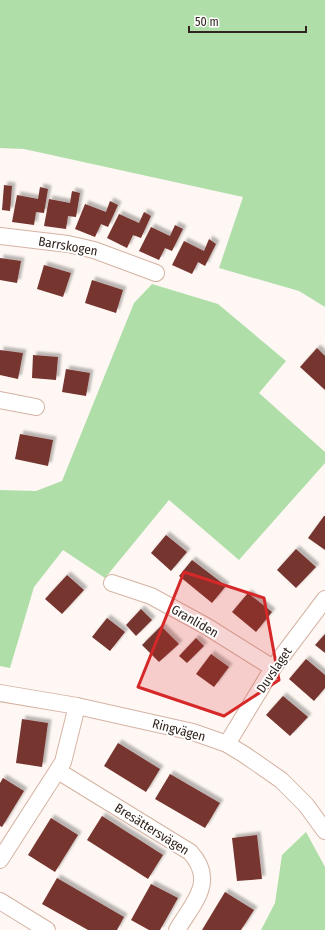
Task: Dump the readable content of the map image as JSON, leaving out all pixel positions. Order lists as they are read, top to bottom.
{
  "streets": {
    "street": [
      "Barrskogen",
      "Granliden",
      "Duvslaget",
      "Ringvägen",
      "Bresättersvägen"
    ]
  },
  "crossings": [
    ["Granliden", "Duvslaget"],
    ["Duvslaget", "Ringvägen"]
  ],
  "scale_bar": "50 m"
}
